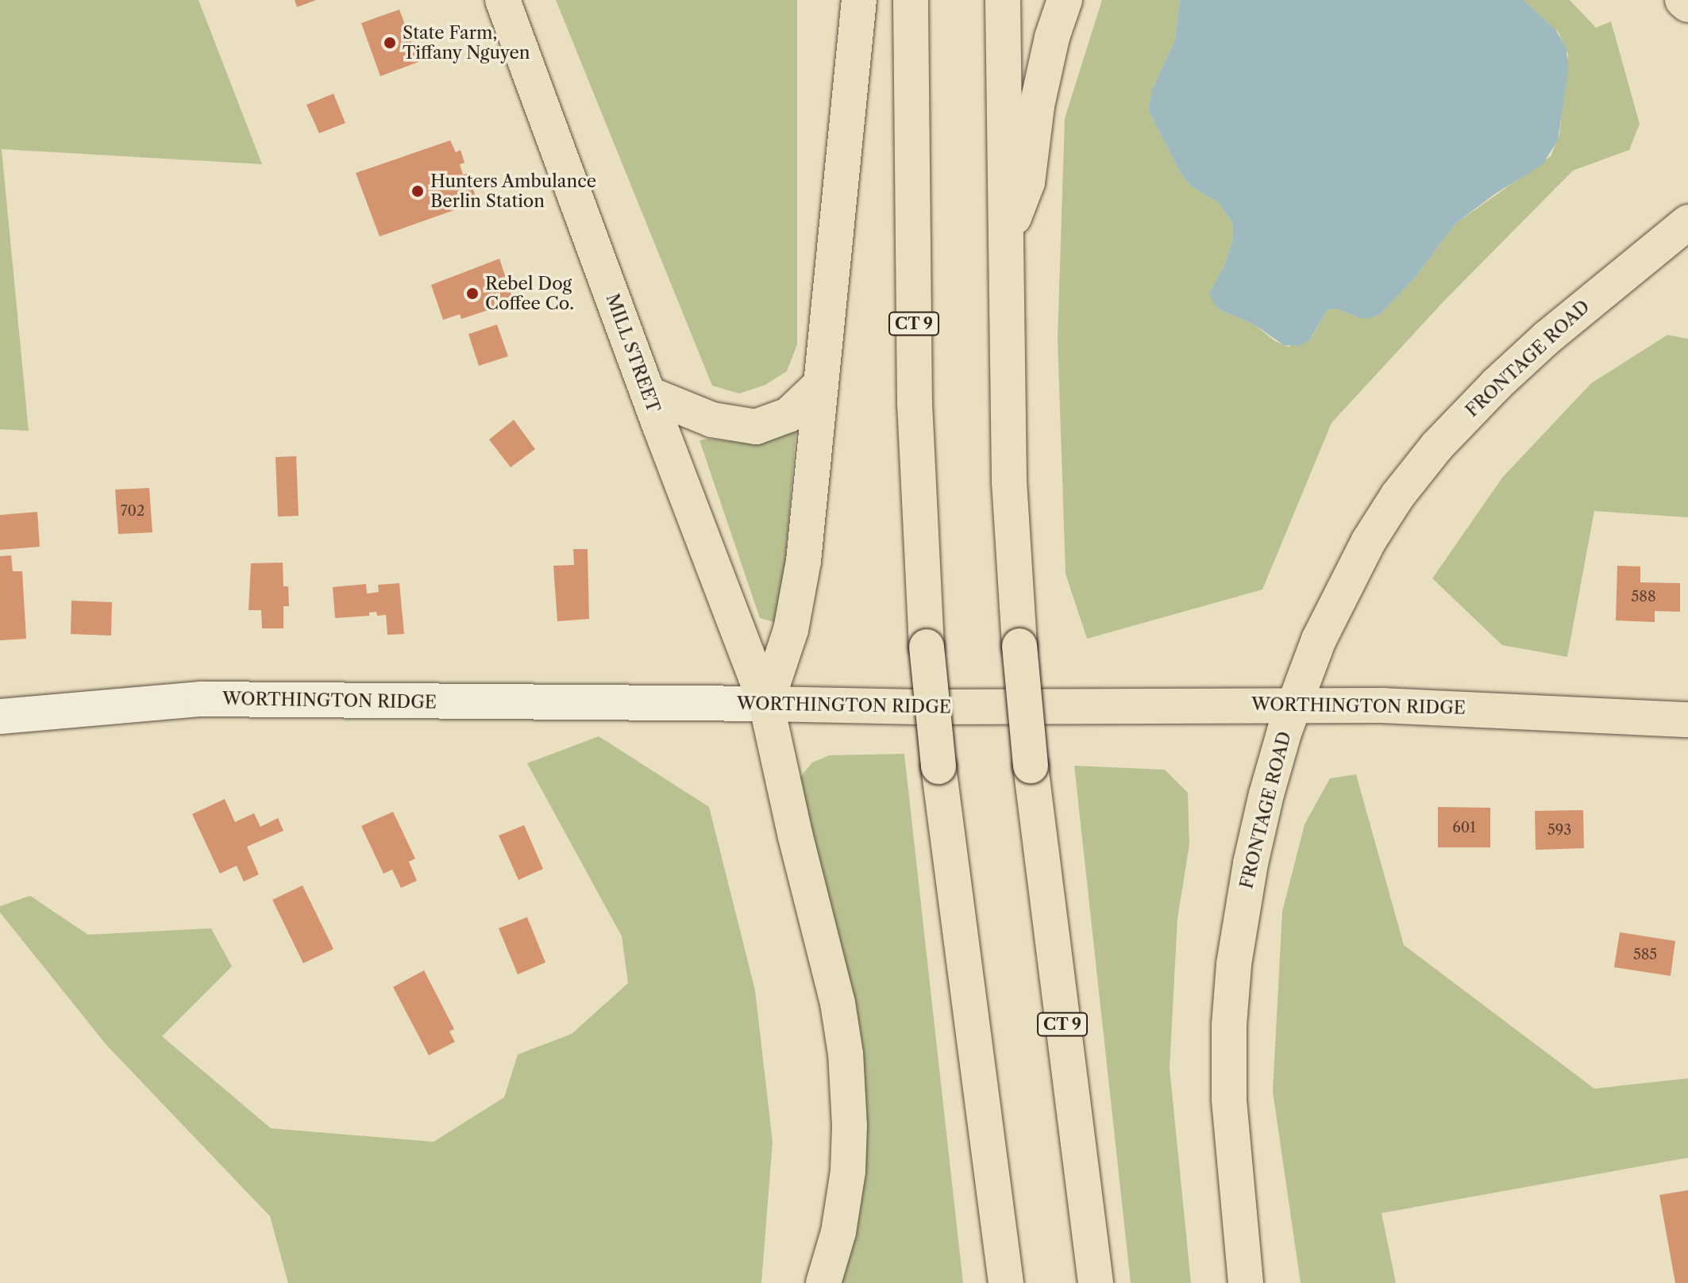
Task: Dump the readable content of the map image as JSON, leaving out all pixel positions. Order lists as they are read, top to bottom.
{
  "streets": {
    "main road": [
      "CT 9",
      "MILL STREET",
      "FRONTAGE ROAD",
      "WORTHINGTON RIDGE"
    ]
  },
  "crossings": [
    ["MILL STREET", "WORTHINGTON RIDGE"],
    ["FRONTAGE ROAD", "WORTHINGTON RIDGE"]
  ],
  "places": ["State Farm, Tiffany Nguyen", "Hunters Ambulance Berlin Station", "Rebel Dog Coffee Co."],
  "house_numbers": [
    "702",
    "588",
    "601",
    "593",
    "585"
  ]
}
